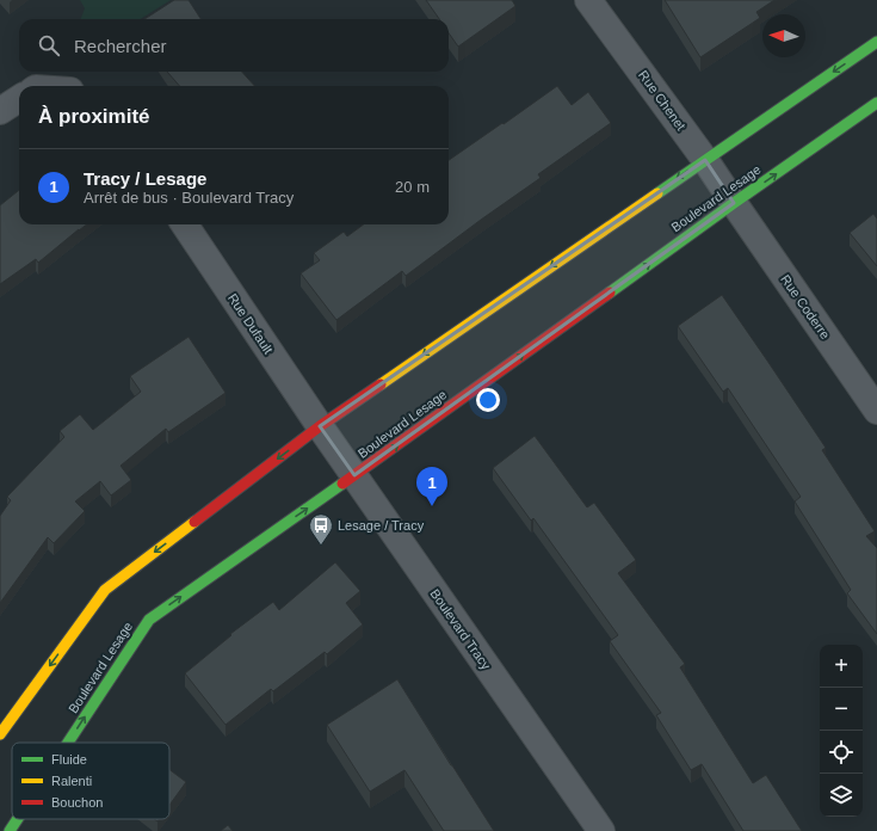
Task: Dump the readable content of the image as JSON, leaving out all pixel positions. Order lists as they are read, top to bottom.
{
  "streets": {
    "street": [
      "Rue Chenet",
      "Boulevard Lesage",
      "Rue Coderre",
      "Rue Dufault",
      "Boulevard Tracy"
    ]
  },
  "crossings": [
    ["Rue Chenet", "Boulevard Lesage"],
    ["Rue Chenet", "Rue Coderre"],
    ["Boulevard Lesage", "Rue Coderre"],
    ["Boulevard Lesage", "Boulevard Tracy"],
    ["Rue Dufault", "Boulevard Tracy"]
  ],
  "places": {
    "bus stop": ["Lesage / Tracy"]
  },
  "legend": ["Fluide", "Ralenti", "Bouchon"],
  "north": "left",
  "page": {
    "search": "Rechercher",
    "heading": "À proximité",
    "list": [
      {
        "mark": "1",
        "name": "Tracy / Lesage",
        "note": "Arrêt de bus · Boulevard Tracy",
        "value": "20 m"
      }
    ],
    "pins": "1",
    "map_buttons": ["+", "−"]
  }
}
